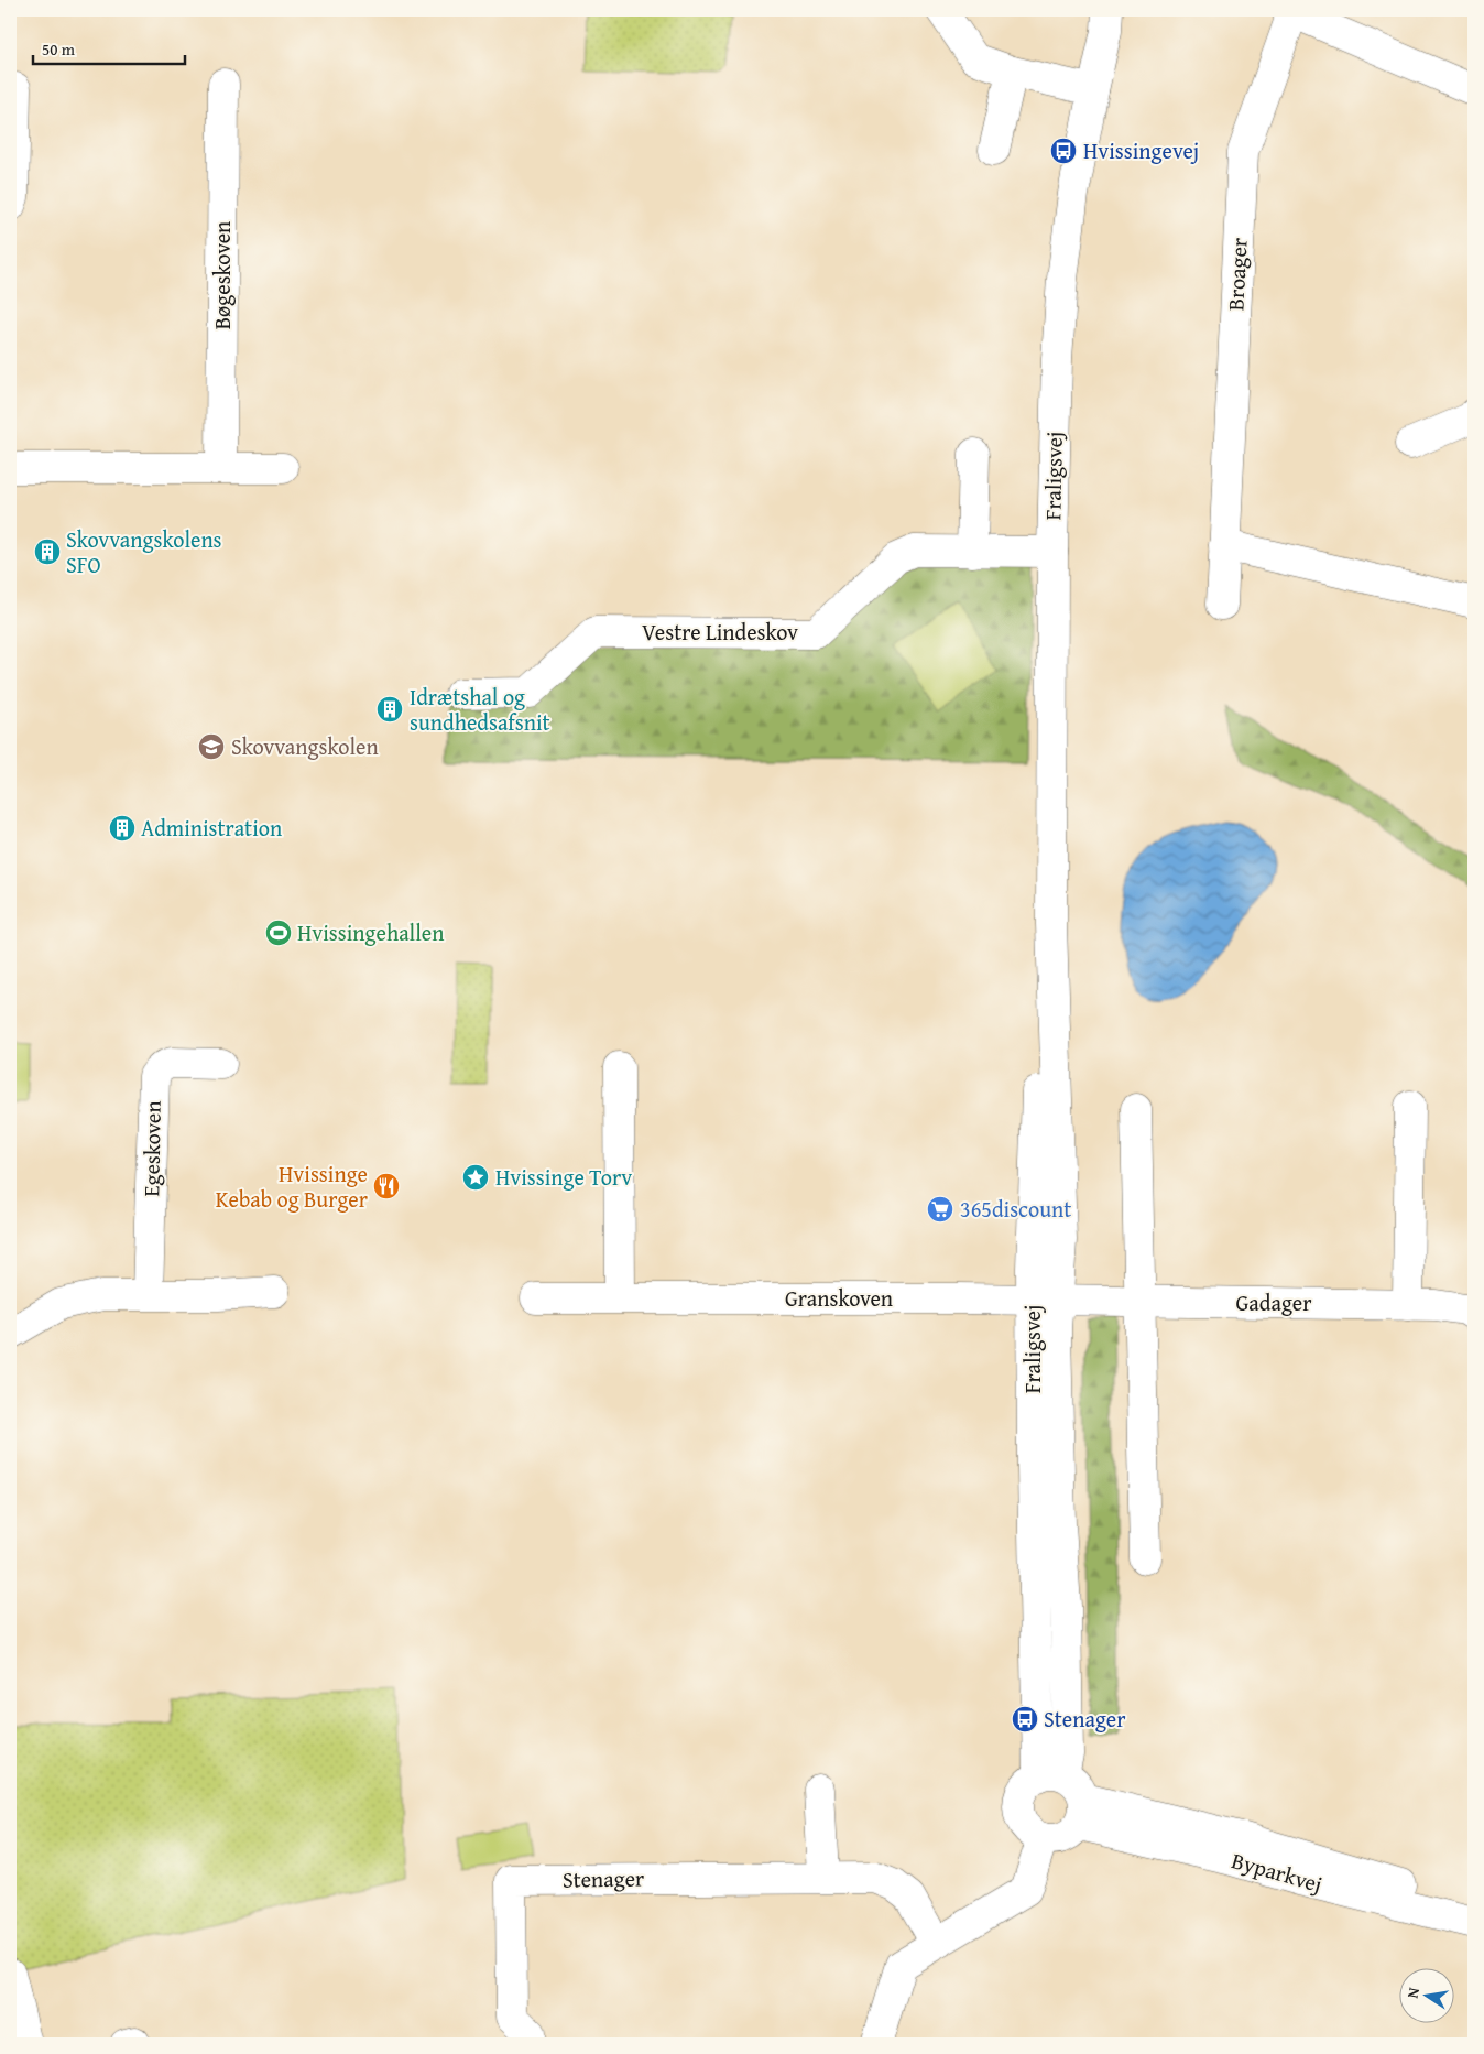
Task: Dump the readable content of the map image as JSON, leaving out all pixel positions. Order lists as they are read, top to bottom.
{
  "streets": {
    "street": [
      "Broager",
      "Bøgeskoven",
      "Fraligsvej",
      "Vestre Lindeskov",
      "Egeskoven",
      "Granskoven",
      "Gadager",
      "Byparkvej",
      "Stenager"
    ]
  },
  "crossings": [
    ["Fraligsvej", "Vestre Lindeskov"],
    ["Fraligsvej", "Granskoven"],
    ["Fraligsvej", "Gadager"],
    ["Fraligsvej", "Byparkvej"],
    ["Granskoven", "Gadager"]
  ],
  "places": {
    "bus stop": ["Hvissingevej", "Stenager"],
    "building": ["Skovvangskolens SFO", "Idrætshal og sundhedsafsnit", "Administration"],
    "school or university": ["Skovvangskolen"],
    "sports": ["Hvissingehallen"],
    "place": ["Hvissinge Torv"],
    "restaurant": ["Hvissinge Kebab og Burger"],
    "supermarket": ["365discount"]
  },
  "scale_bar": "50 m",
  "north": "left"
}
